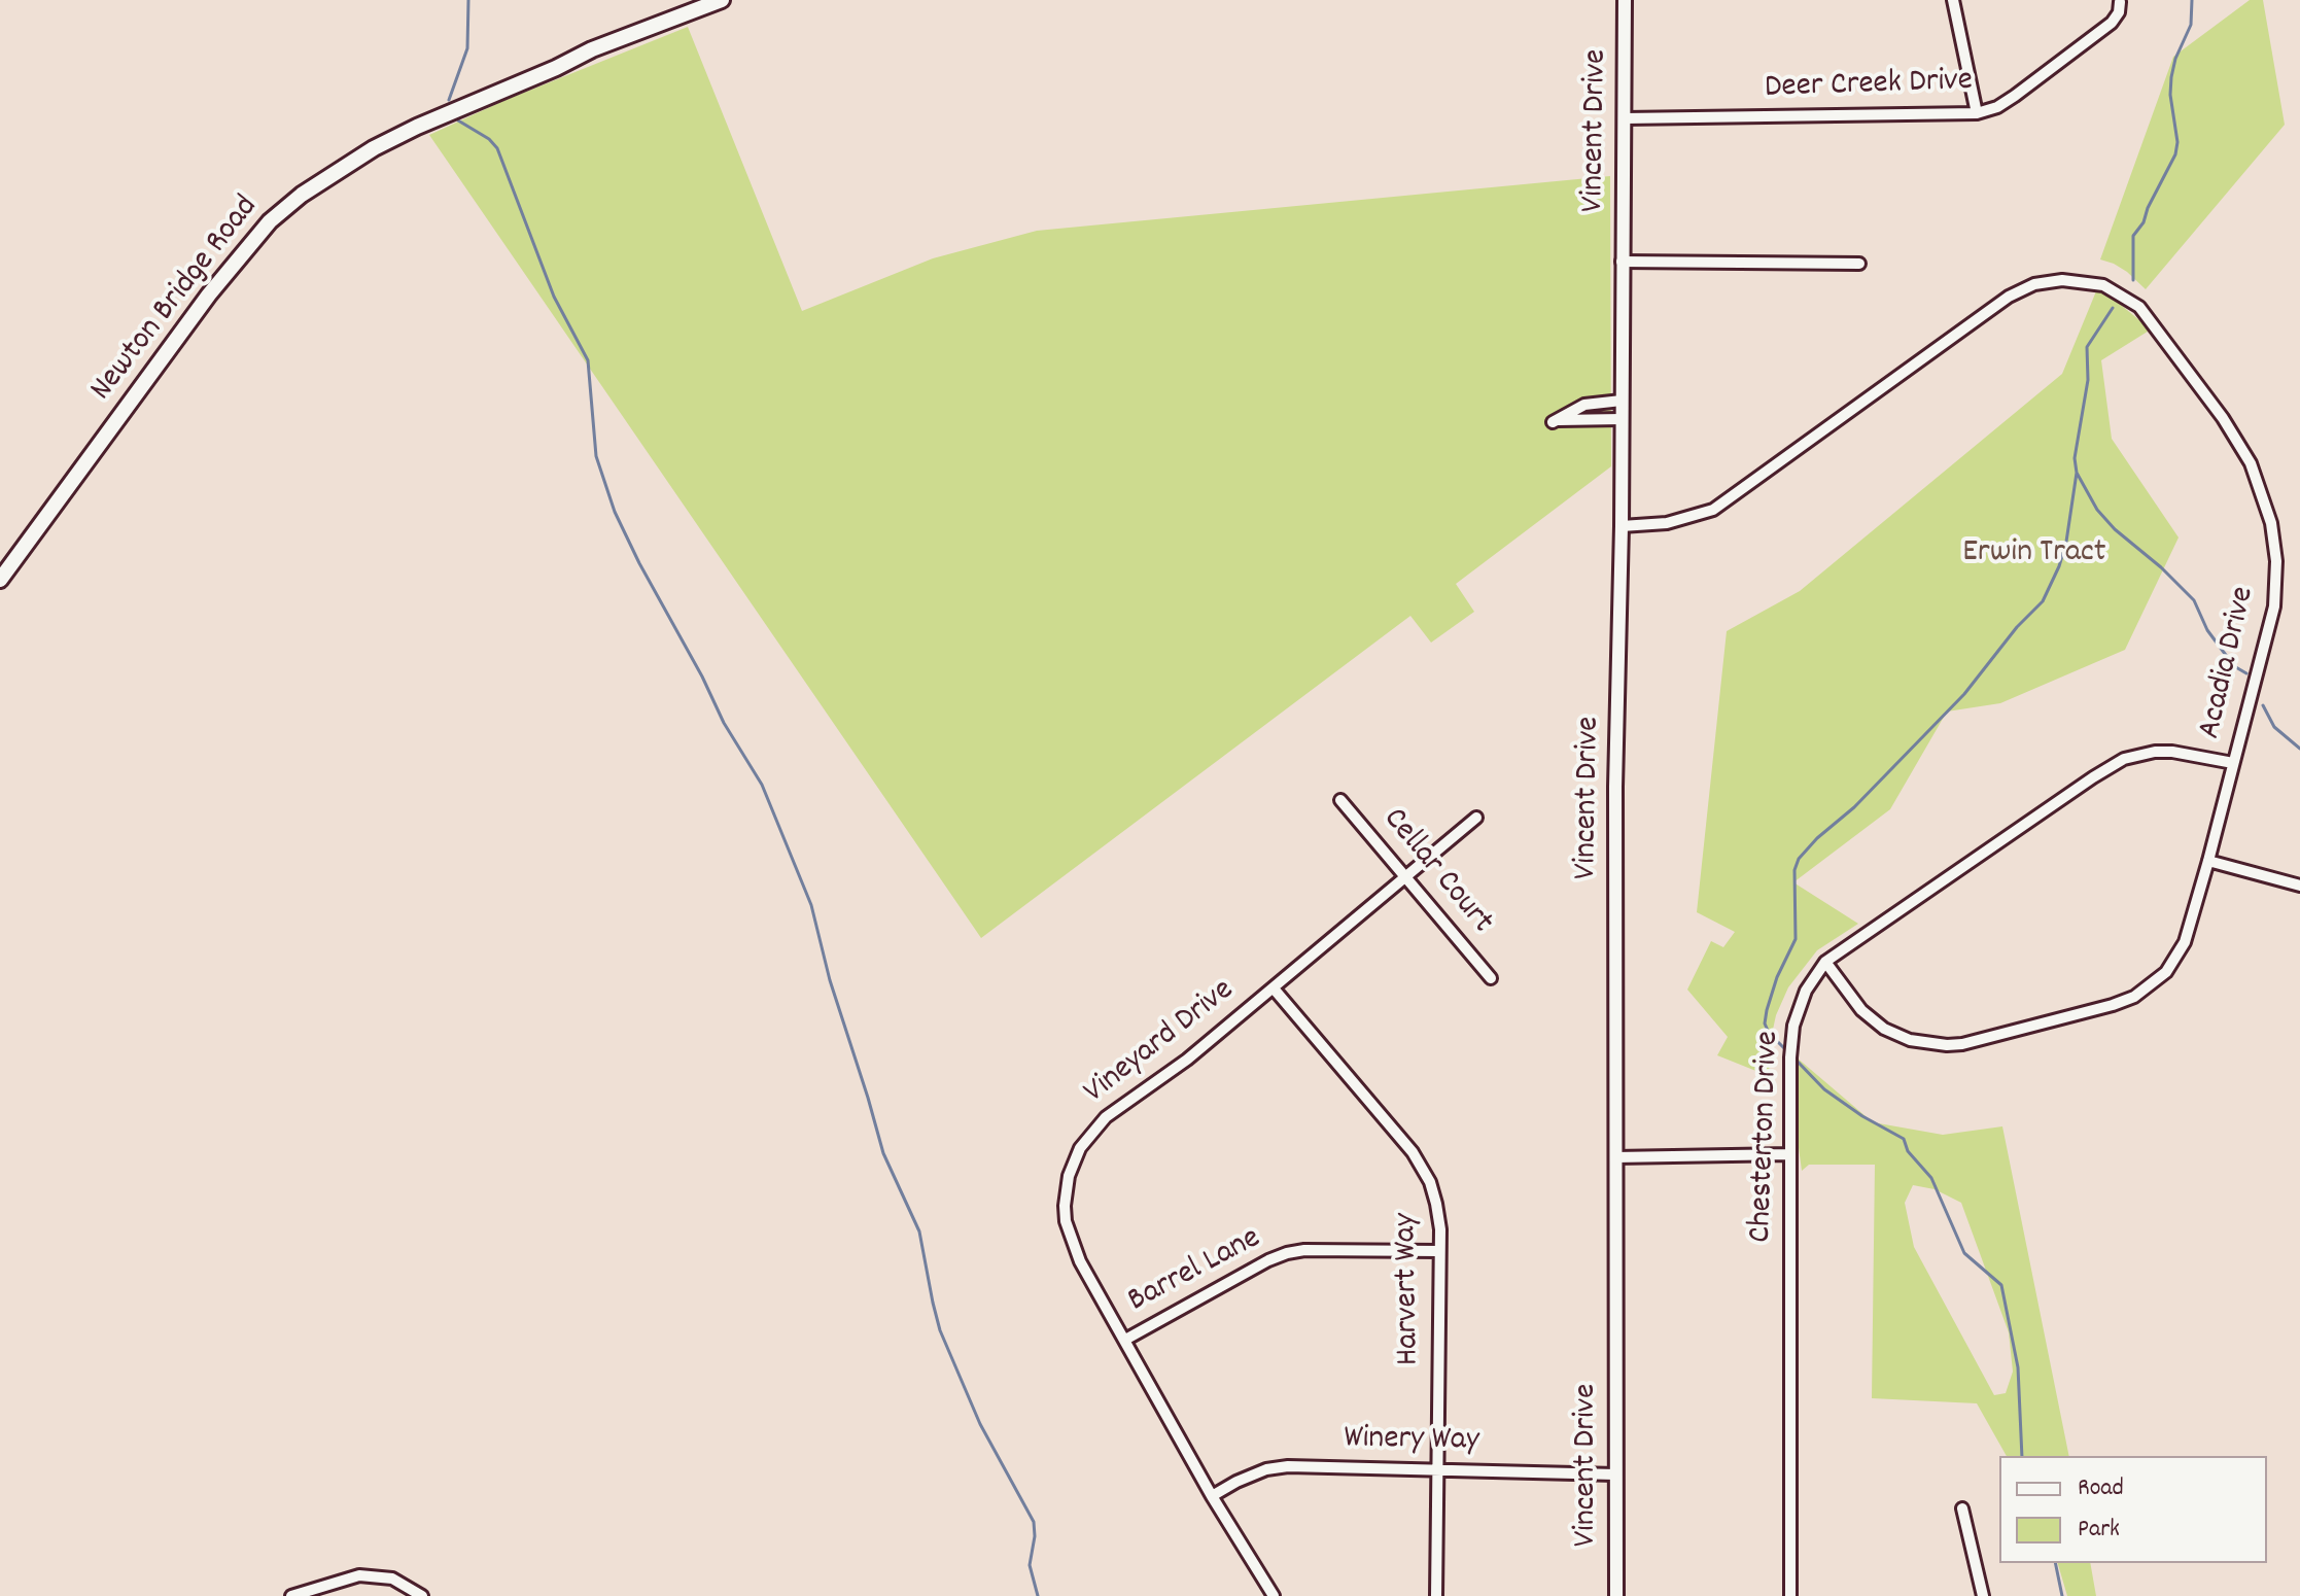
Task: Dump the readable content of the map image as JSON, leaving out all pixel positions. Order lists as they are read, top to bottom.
{
  "streets": {
    "main road": ["Newton Bridge Road"],
    "street": [
      "Deer Creek Drive",
      "Vincent Drive",
      "Acadia Drive",
      "Cellar Court",
      "Vineyard Drive",
      "Chesterton Drive",
      "Barrel Lane",
      "Harvert Way",
      "Winery Way"
    ]
  },
  "crossings": [
    ["Deer Creek Drive", "Vincent Drive"],
    ["Vincent Drive", "Acadia Drive"],
    ["Vincent Drive", "Winery Way"],
    ["Acadia Drive", "Chesterton Drive"],
    ["Cellar Court", "Vineyard Drive"],
    ["Vineyard Drive", "Barrel Lane"],
    ["Vineyard Drive", "Harvert Way"],
    ["Vineyard Drive", "Winery Way"],
    ["Barrel Lane", "Harvert Way"],
    ["Harvert Way", "Winery Way"]
  ],
  "parks": ["Erwin Tract"],
  "legend": ["Road", "Park"]
}
